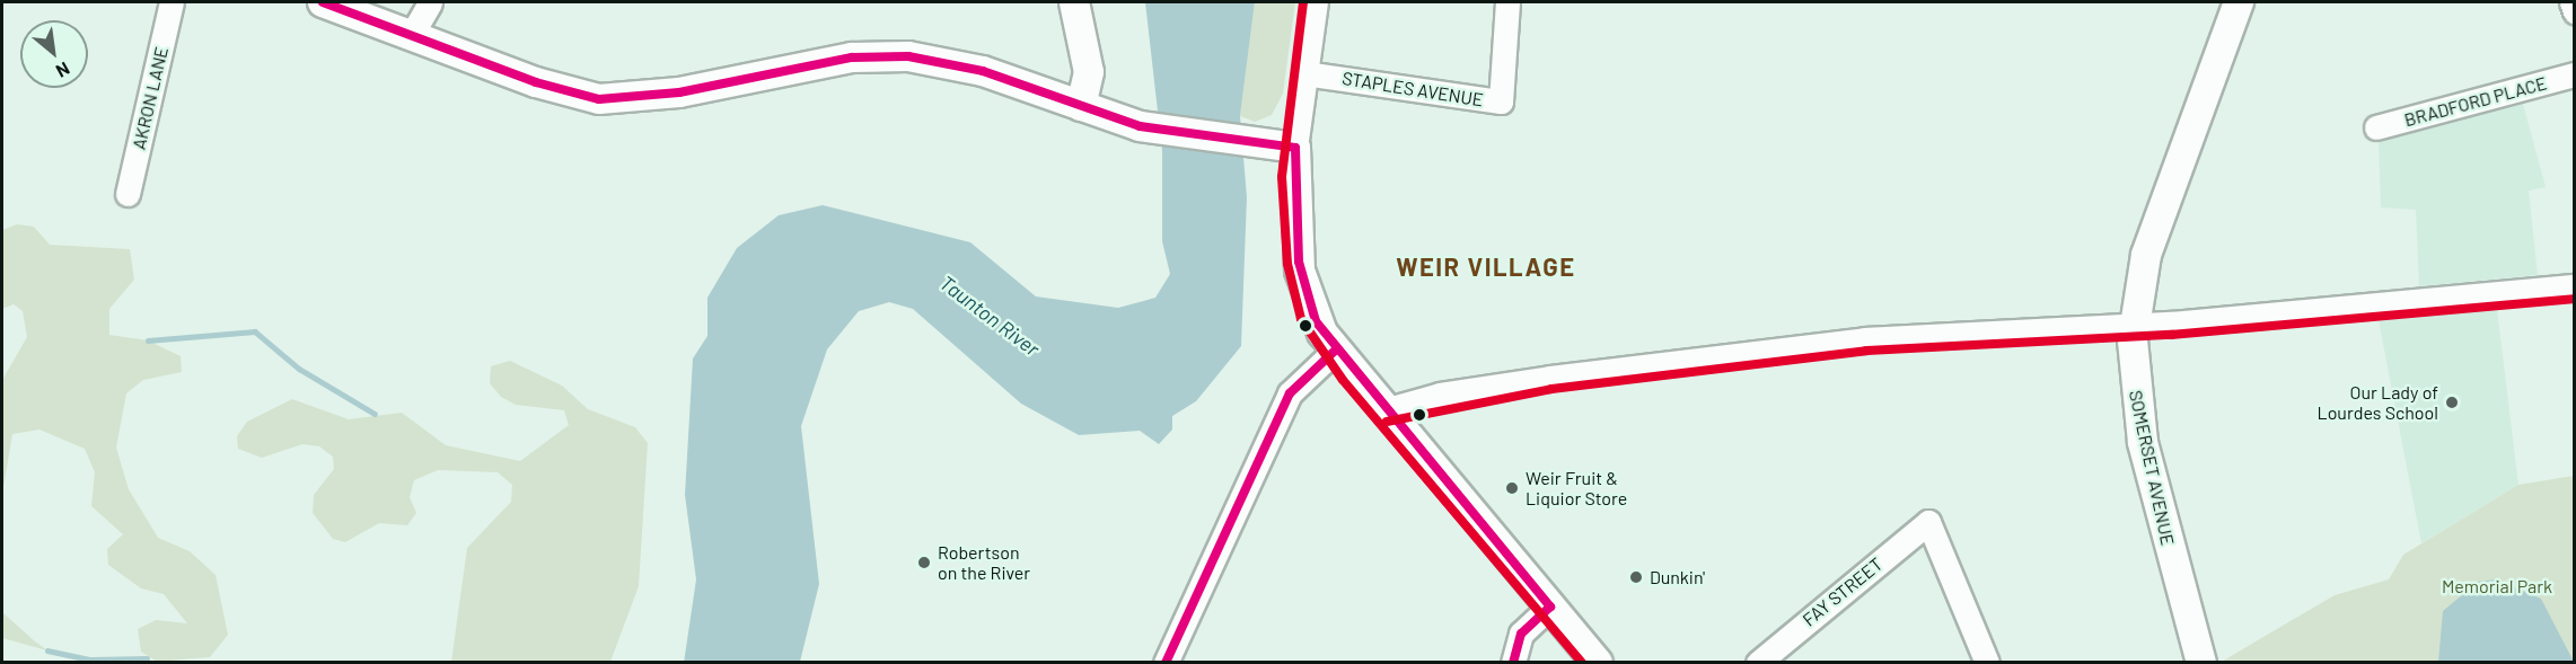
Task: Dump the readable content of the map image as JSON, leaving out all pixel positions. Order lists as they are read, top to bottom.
{
  "streets": {
    "main road": ["SOMERSET AVENUE"],
    "street": [
      "STAPLES AVENUE",
      "AKRON LANE",
      "BRADFORD PLACE",
      "FAY STREET"
    ]
  },
  "districts": ["WEIR VILLAGE"],
  "water": ["Taunton River"],
  "parks": ["Memorial Park"],
  "places": [
    "Our Lady of Lourdes School",
    "Weir Fruit & Liquior Store",
    "Robertson on the River",
    "Dunkin'"
  ],
  "north": "bottom right"
}
